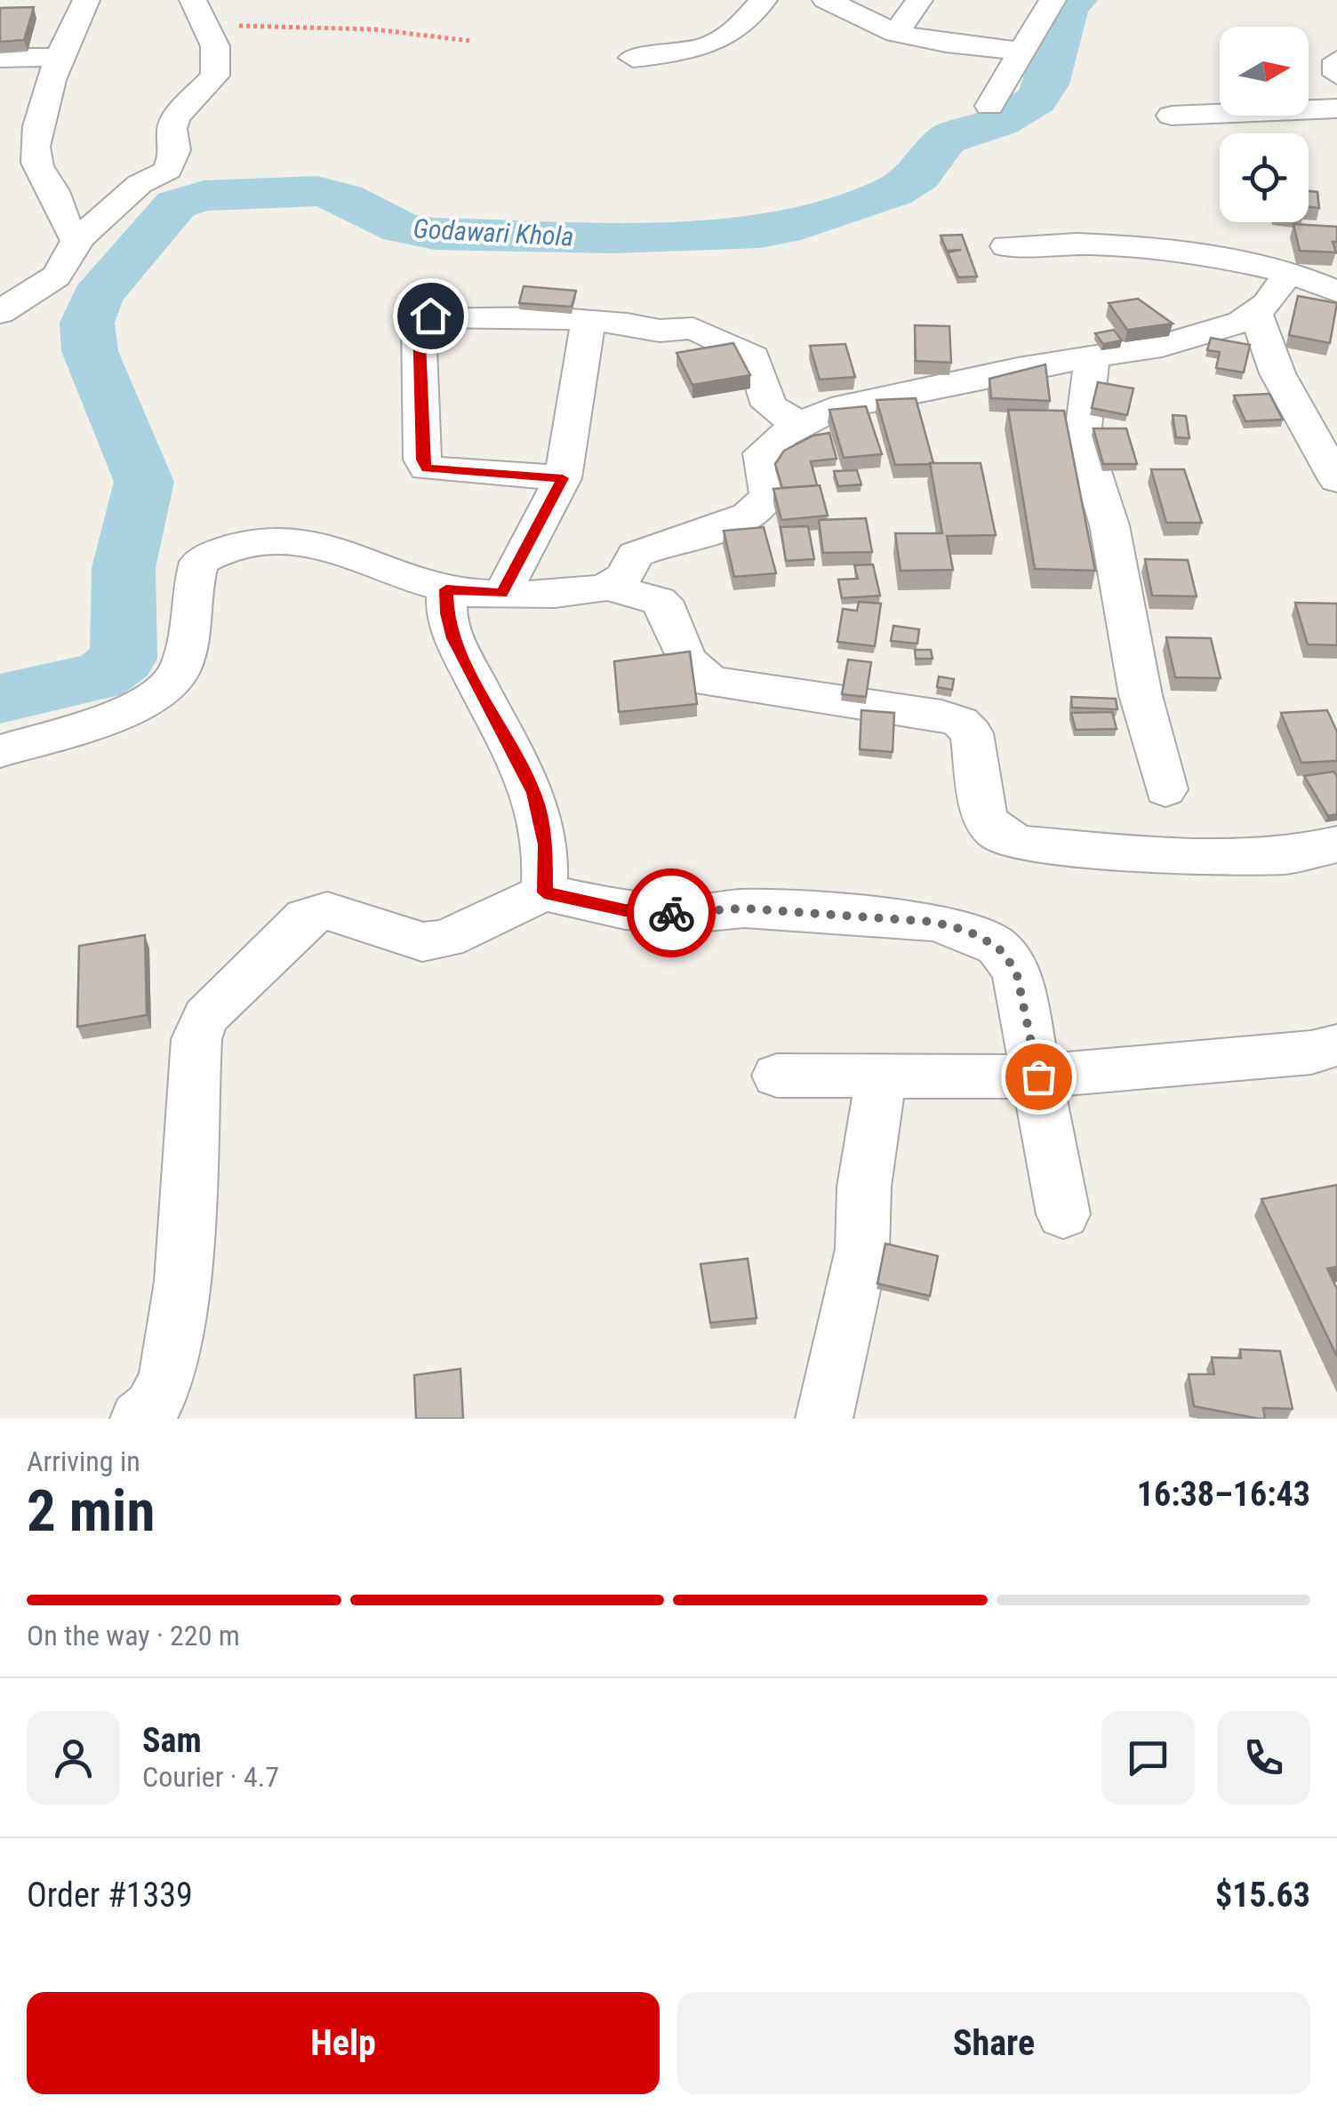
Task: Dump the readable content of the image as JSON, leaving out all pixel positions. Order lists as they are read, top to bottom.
{
  "water": ["Godawari Khola"],
  "north": "right",
  "page": {
    "heading": ["2 min", "Arriving in", "16:38–16:43"],
    "panel": [
      "Sam",
      "Courier · 4.7",
      "Order #1339",
      "$15.63"
    ],
    "bar": "On the way · 220 m",
    "buttons": ["Help", "Share"]
  }
}
